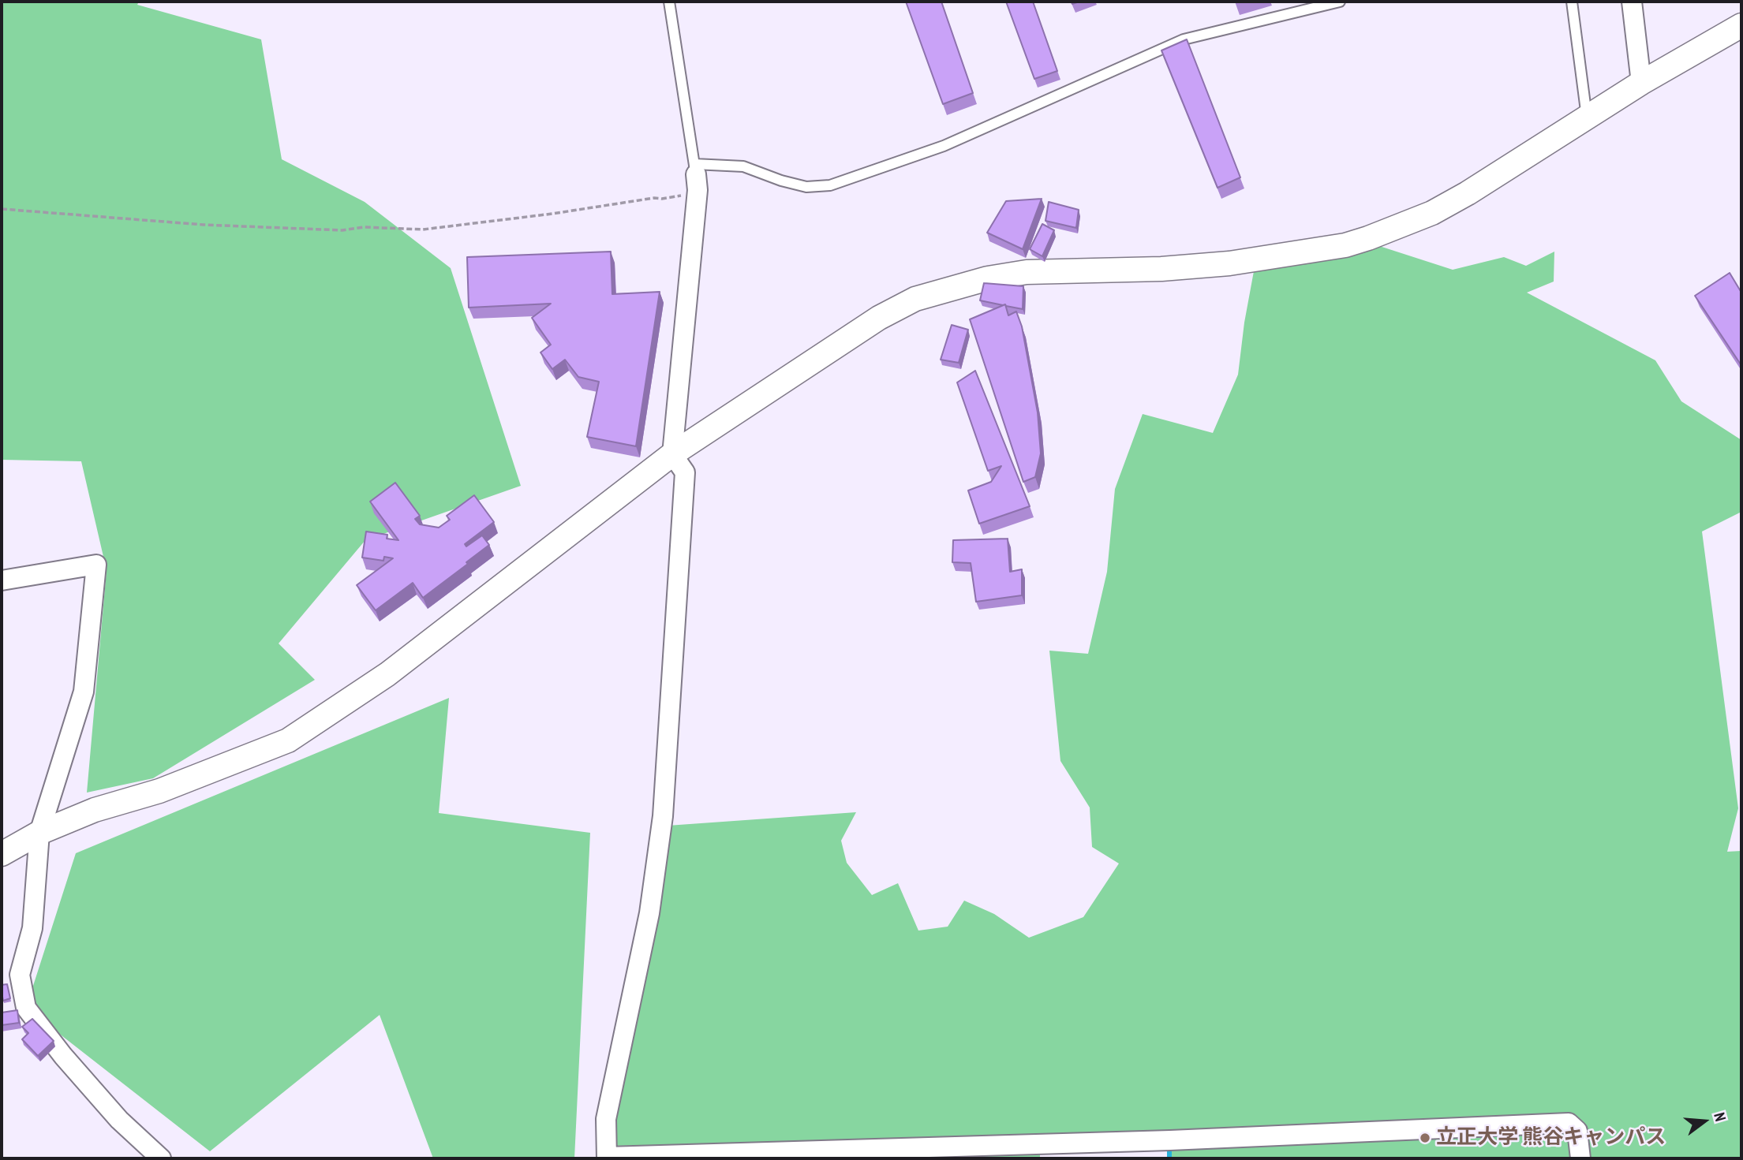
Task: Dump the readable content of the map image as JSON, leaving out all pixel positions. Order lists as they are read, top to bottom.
{
  "places": ["立正大学 熊谷キャンパス"],
  "north": "right"
}
